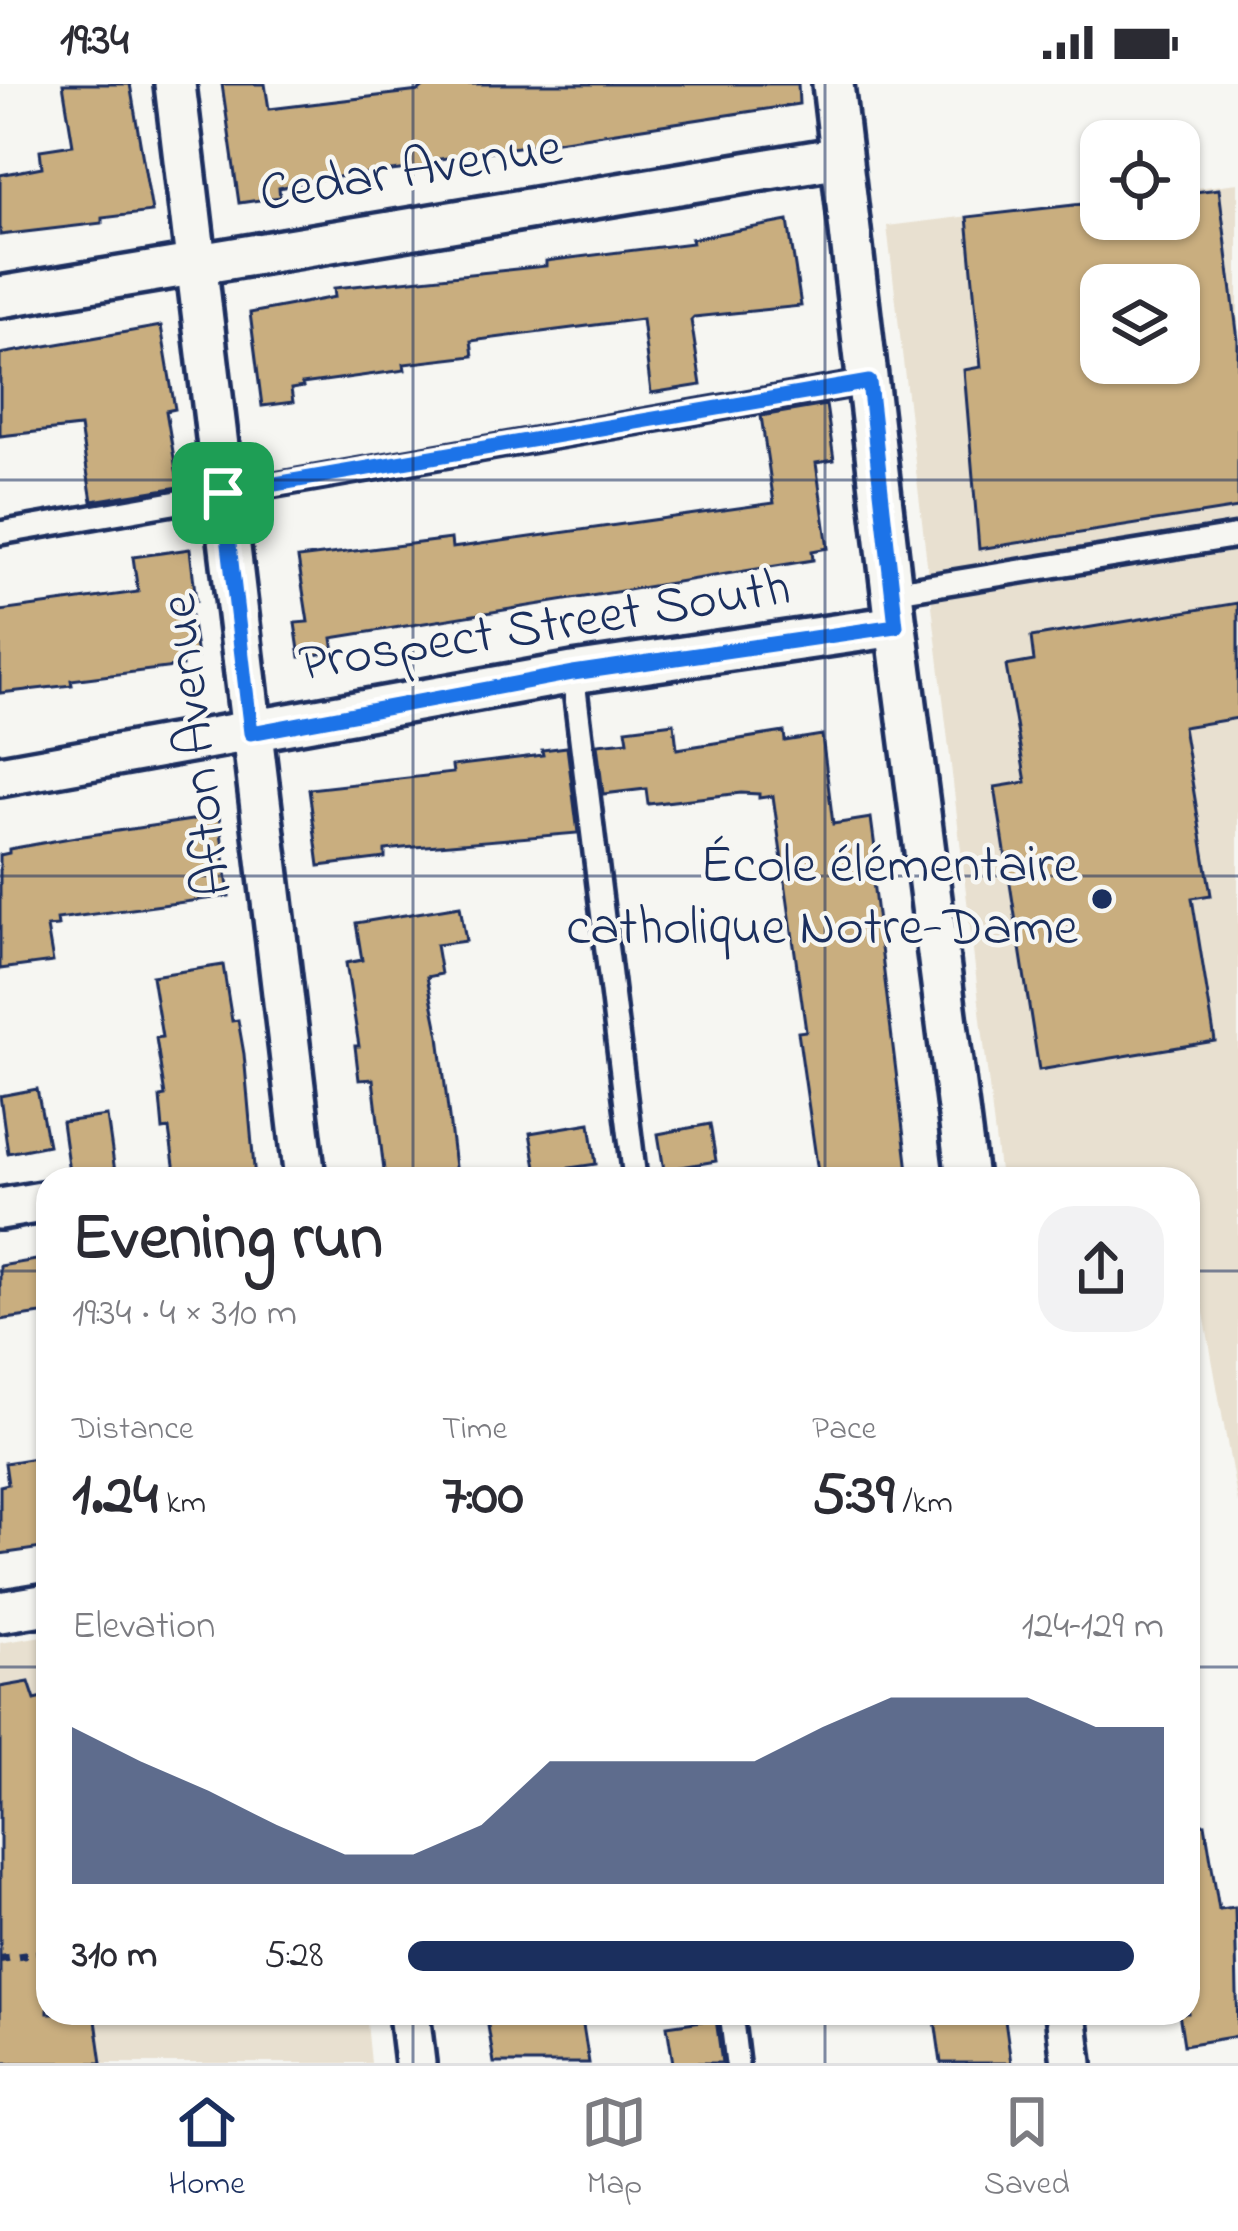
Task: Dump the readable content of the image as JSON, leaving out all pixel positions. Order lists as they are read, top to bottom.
{
  "streets": {
    "street": ["Cedar Avenue", "Prospect Street South", "Afton Avenue"]
  },
  "crossings": [
    ["Cedar Avenue", "Afton Avenue"],
    ["Prospect Street South", "Afton Avenue"]
  ],
  "places": ["École élémentaire catholique Notre-Dame"],
  "page": {
    "status": "19:34",
    "heading": ["Evening run", "19:34 · 4 × 310 m"],
    "stats": [
      ["Distance", "1.24 km"],
      ["Time", "7:00"],
      ["Pace", "5:39 /km"]
    ],
    "chart": ["Elevation", "124–129 m"],
    "list": [
      {
        "name": "310 m",
        "note": "5:28"
      }
    ],
    "tabs": ["Home", "Map", "Saved"]
  }
}
